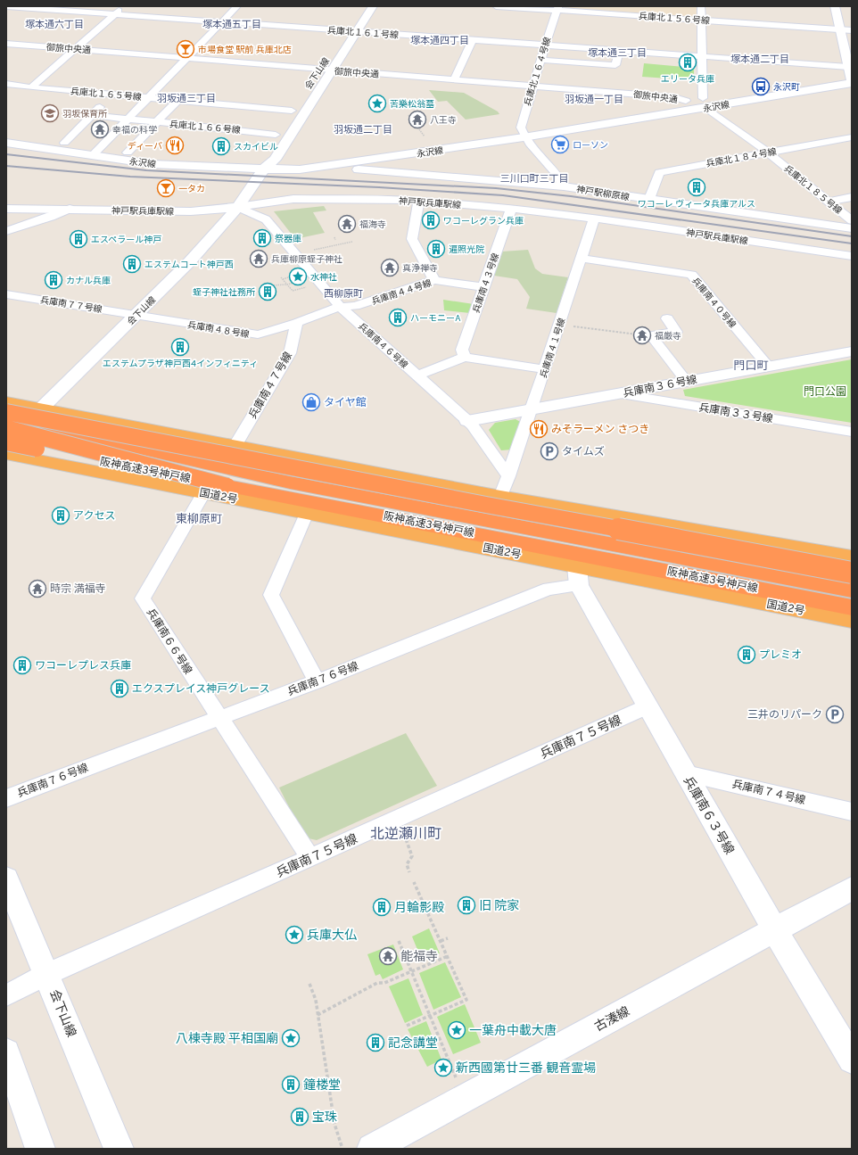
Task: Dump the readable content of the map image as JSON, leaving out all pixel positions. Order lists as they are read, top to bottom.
{
  "streets": {
    "highway": ["阪神高速3号神戸線", "国道2号"],
    "street": [
      "兵庫北１５６号線",
      "兵庫北１６１号線",
      "御旅中央通",
      "兵庫北１６４号線",
      "会下山線",
      "兵庫北１６５号線",
      "永沢線",
      "兵庫北１６６号線",
      "兵庫北１８４号線",
      "兵庫北１８５号線",
      "神戸駅柳原線",
      "神戸駅兵庫駅線",
      "兵庫南４３号線",
      "兵庫南４４号線",
      "兵庫南４０号線",
      "兵庫南７７号線",
      "兵庫南４８号線",
      "兵庫南４６号線",
      "兵庫南４１号線",
      "兵庫南４７号線",
      "兵庫南３６号線",
      "兵庫南３３号線",
      "兵庫南６６号線",
      "兵庫南７６号線",
      "兵庫南７５号線",
      "兵庫南７４号線",
      "兵庫南６３号線",
      "古湊線"
    ]
  },
  "crossings": [
    ["兵庫北１５６号線", "兵庫北１６４号線"],
    ["兵庫北１６１号線", "兵庫北１６４号線"],
    ["兵庫北１６１号線", "会下山線"],
    ["兵庫北１６１号線", "永沢線"],
    ["御旅中央通", "兵庫北１６４号線"],
    ["御旅中央通", "会下山線"],
    ["御旅中央通", "永沢線"],
    ["兵庫北１６４号線", "永沢線"],
    ["会下山線", "兵庫北１６５号線"],
    ["会下山線", "永沢線"],
    ["会下山線", "兵庫北１６６号線"],
    ["会下山線", "神戸駅兵庫駅線"],
    ["会下山線", "兵庫南７７号線"],
    ["会下山線", "兵庫南４８号線"],
    ["会下山線", "兵庫南４６号線"],
    ["会下山線", "阪神高速3号神戸線"],
    ["会下山線", "兵庫南７５号線"],
    ["永沢線", "兵庫北１８５号線"],
    ["永沢線", "神戸駅柳原線"],
    ["兵庫北１８４号線", "兵庫北１８５号線"],
    ["兵庫北１８４号線", "神戸駅柳原線"],
    ["神戸駅兵庫駅線", "兵庫南４３号線"],
    ["神戸駅兵庫駅線", "兵庫南４６号線"],
    ["神戸駅兵庫駅線", "兵庫南４１号線"],
    ["兵庫南４３号線", "兵庫南４４号線"],
    ["兵庫南４４号線", "兵庫南４８号線"],
    ["兵庫南４４号線", "兵庫南４６号線"],
    ["兵庫南４０号線", "兵庫南４１号線"],
    ["兵庫南４０号線", "兵庫南３６号線"],
    ["兵庫南７７号線", "兵庫南４８号線"],
    ["兵庫南４８号線", "兵庫南４６号線"],
    ["兵庫南４８号線", "兵庫南４７号線"],
    ["兵庫南４６号線", "兵庫南４１号線"],
    ["兵庫南４６号線", "兵庫南３６号線"],
    ["兵庫南４１号線", "兵庫南３６号線"],
    ["兵庫南３６号線", "兵庫南３３号線"],
    ["国道2号", "兵庫南６６号線"],
    ["国道2号", "兵庫南７６号線"],
    ["国道2号", "兵庫南６３号線"],
    ["兵庫南６６号線", "兵庫南７６号線"],
    ["兵庫南６６号線", "兵庫南７５号線"],
    ["兵庫南７６号線", "兵庫南６３号線"],
    ["兵庫南７５号線", "兵庫南６３号線"],
    ["兵庫南７４号線", "兵庫南６３号線"],
    ["兵庫南６３号線", "古湊線"]
  ],
  "districts": [
    "塚本通六丁目",
    "塚本通五丁目",
    "塚本通四丁目",
    "塚本通三丁目",
    "塚本通二丁目",
    "羽坂通三丁目",
    "羽坂通一丁目",
    "羽坂通二丁目",
    "三川口町三丁目",
    "西柳原町",
    "門口町",
    "東柳原町",
    "北逆瀬川町"
  ],
  "parks": ["門口公園"],
  "places": {
    "bar": ["市場食堂 駅前 兵庫北店", "一タカ"],
    "building": [
      "エリータ兵庫",
      "スカイビル",
      "ワコーレ ヴィータ兵庫アルス",
      "ワコーレグラン兵庫",
      "祭器庫",
      "エスペラール神戸",
      "遍照光院",
      "エステムコート神戸西",
      "カナル兵庫",
      "蛭子神社社務所",
      "ハーモニーA",
      "エステムプラザ神戸西4インフィニティ",
      "アクセス",
      "プレミオ",
      "ワコーレプレス兵庫",
      "エクスプレイス神戸グレース",
      "旧 院家",
      "月輪影殿",
      "記念講堂",
      "鐘楼堂",
      "宝珠"
    ],
    "bus stop": ["永沢町"],
    "place": [
      "苦樂松翁墓",
      "水神社",
      "兵庫大仏",
      "一葉舟中載大唐",
      "八棟寺殿 平相国廟",
      "新西國第廿三番 観音霊場"
    ],
    "school or university": ["羽坂保育所"],
    "temple": [
      "八王寺",
      "幸福の科学",
      "福海寺",
      "兵庫柳原蛭子神社",
      "真浄禅寺",
      "福厳寺",
      "時宗 満福寺",
      "能福寺"
    ],
    "supermarket": ["ローソン"],
    "restaurant": ["ディーパ", "みそラーメン さつき"],
    "shop": ["タイヤ館"],
    "parking": ["タイムズ", "三井のリパーク"]
  }
}
